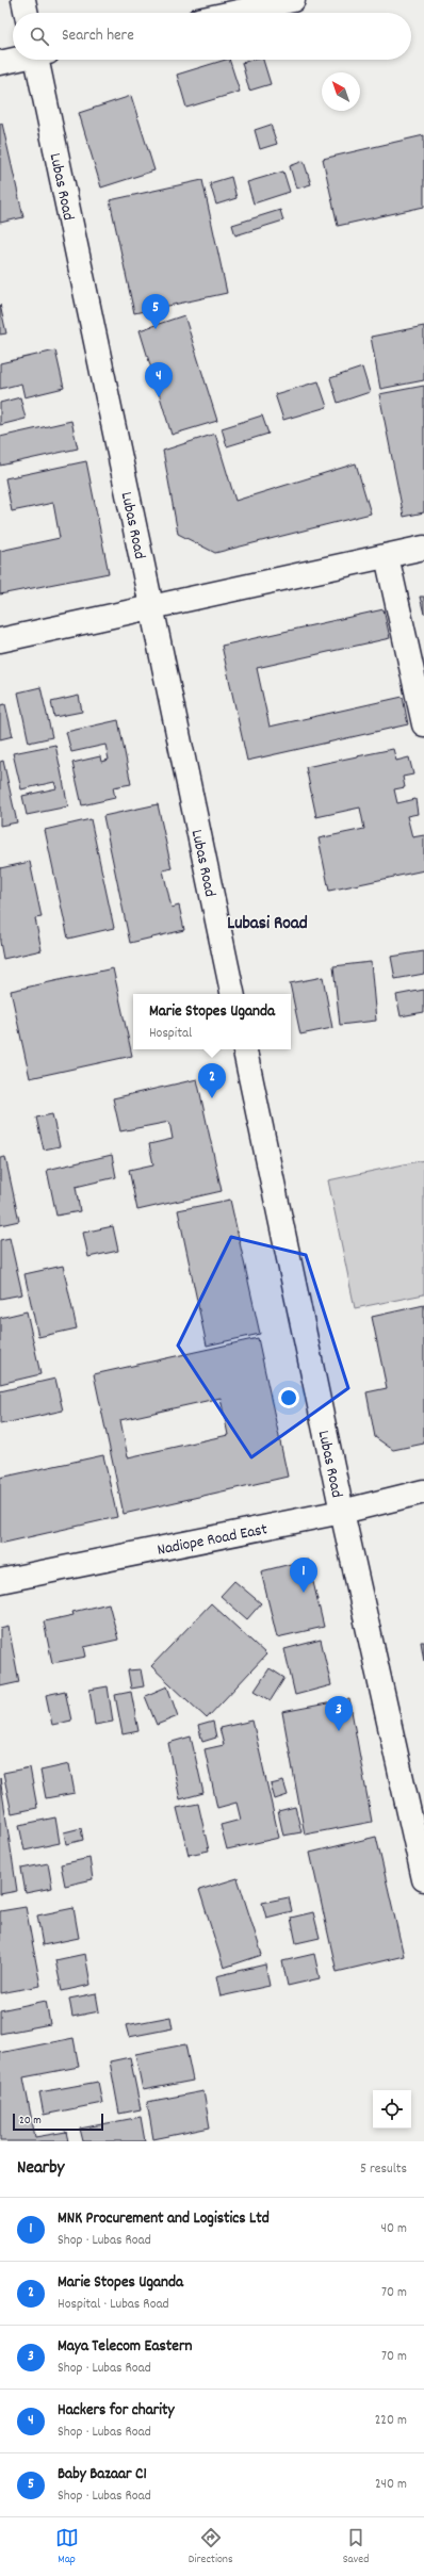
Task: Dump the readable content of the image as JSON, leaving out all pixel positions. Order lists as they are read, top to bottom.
{
  "streets": {
    "street": ["Lubas Road", "Nadiope Road East"]
  },
  "crossings": [
    ["Lubas Road", "Nadiope Road East"]
  ],
  "districts": ["Lubasi Road"],
  "scale_bar": "20 m",
  "north": "top left",
  "page": {
    "search": "Search here",
    "pins": [
      "5",
      "4",
      "2",
      "1",
      "3"
    ],
    "popup": ["Marie Stopes Uganda", "Hospital"],
    "scale": "20 m",
    "heading": ["Nearby", "5 results"],
    "list": [
      {
        "mark": "1",
        "name": "MNK Procurement and Logistics Ltd",
        "note": "Shop · Lubas Road",
        "value": "40 m"
      },
      {
        "mark": "2",
        "name": "Marie Stopes Uganda",
        "note": "Hospital · Lubas Road",
        "value": "70 m"
      },
      {
        "mark": "3",
        "name": "Maya Telecom Eastern",
        "note": "Shop · Lubas Road",
        "value": "70 m"
      },
      {
        "mark": "4",
        "name": "Hackers for charity",
        "note": "Shop · Lubas Road",
        "value": "220 m"
      },
      {
        "mark": "5",
        "name": "Baby Bazaar C1",
        "note": "Shop · Lubas Road",
        "value": "240 m"
      }
    ],
    "nav": ["Map", "Directions", "Saved"]
  }
}
